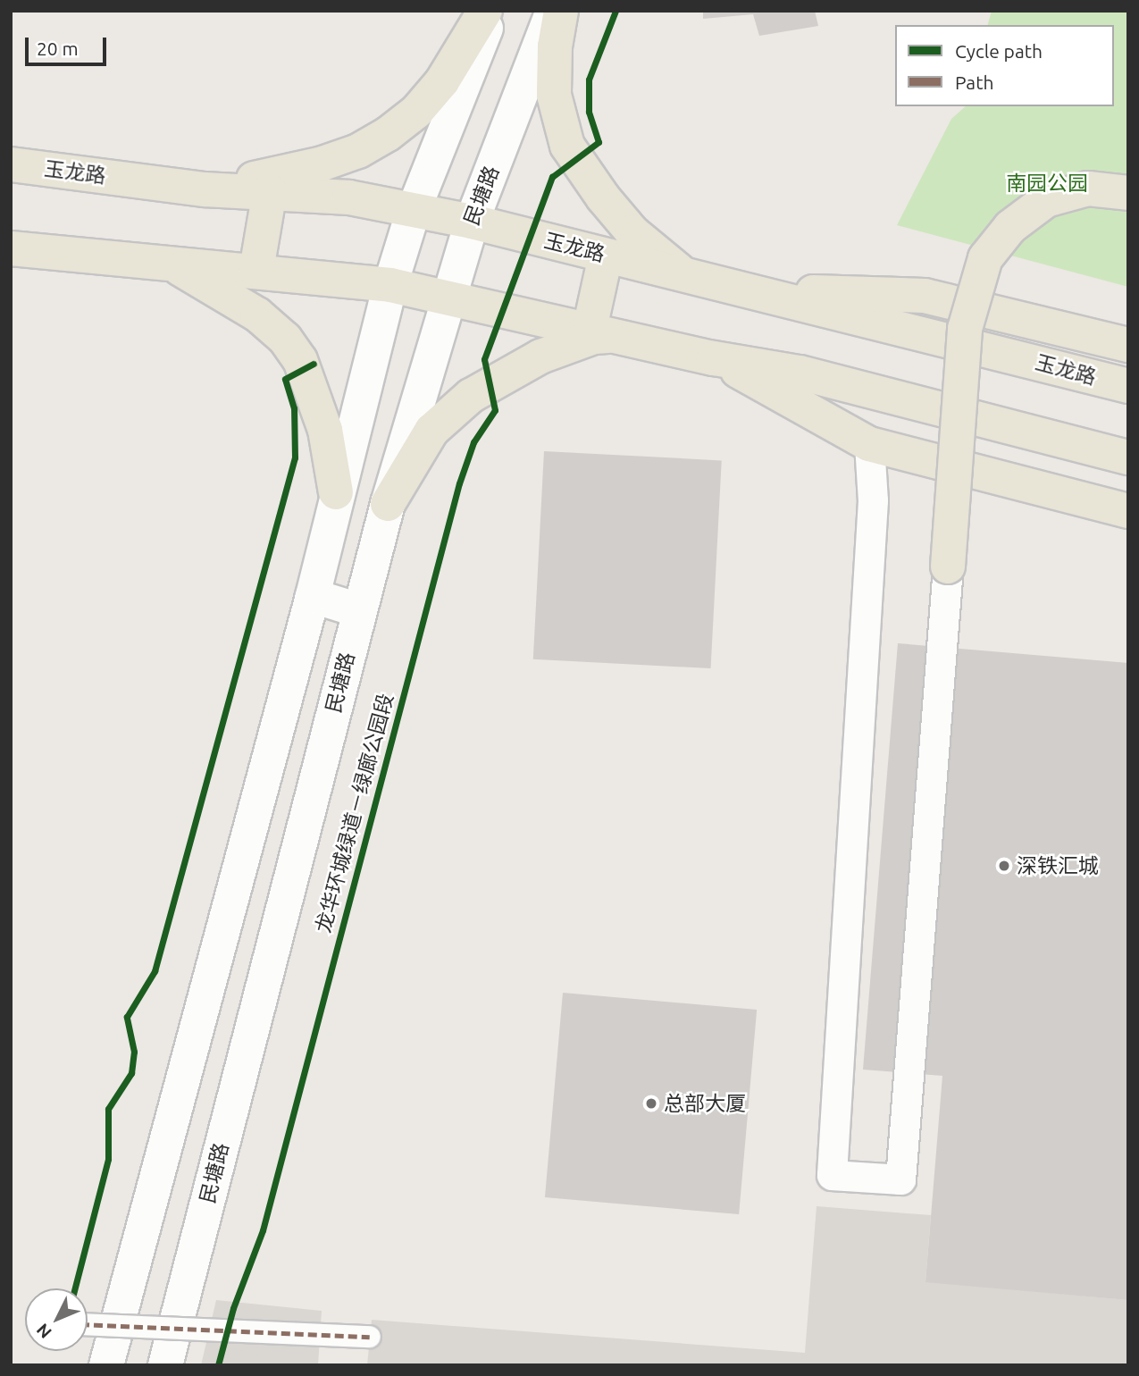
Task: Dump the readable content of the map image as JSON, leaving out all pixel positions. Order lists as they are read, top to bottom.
{
  "streets": {
    "main road": ["玉龙路", "民塘路"],
    "cycle path": ["龙华环城绿道－绿廊公园段"]
  },
  "crossings": [
    ["玉龙路", "民塘路"]
  ],
  "parks": ["南园公园"],
  "places": ["深铁汇城", "总部大厦"],
  "legend": ["Cycle path", "Path"],
  "scale_bar": "20 m",
  "north": "bottom left"
}
